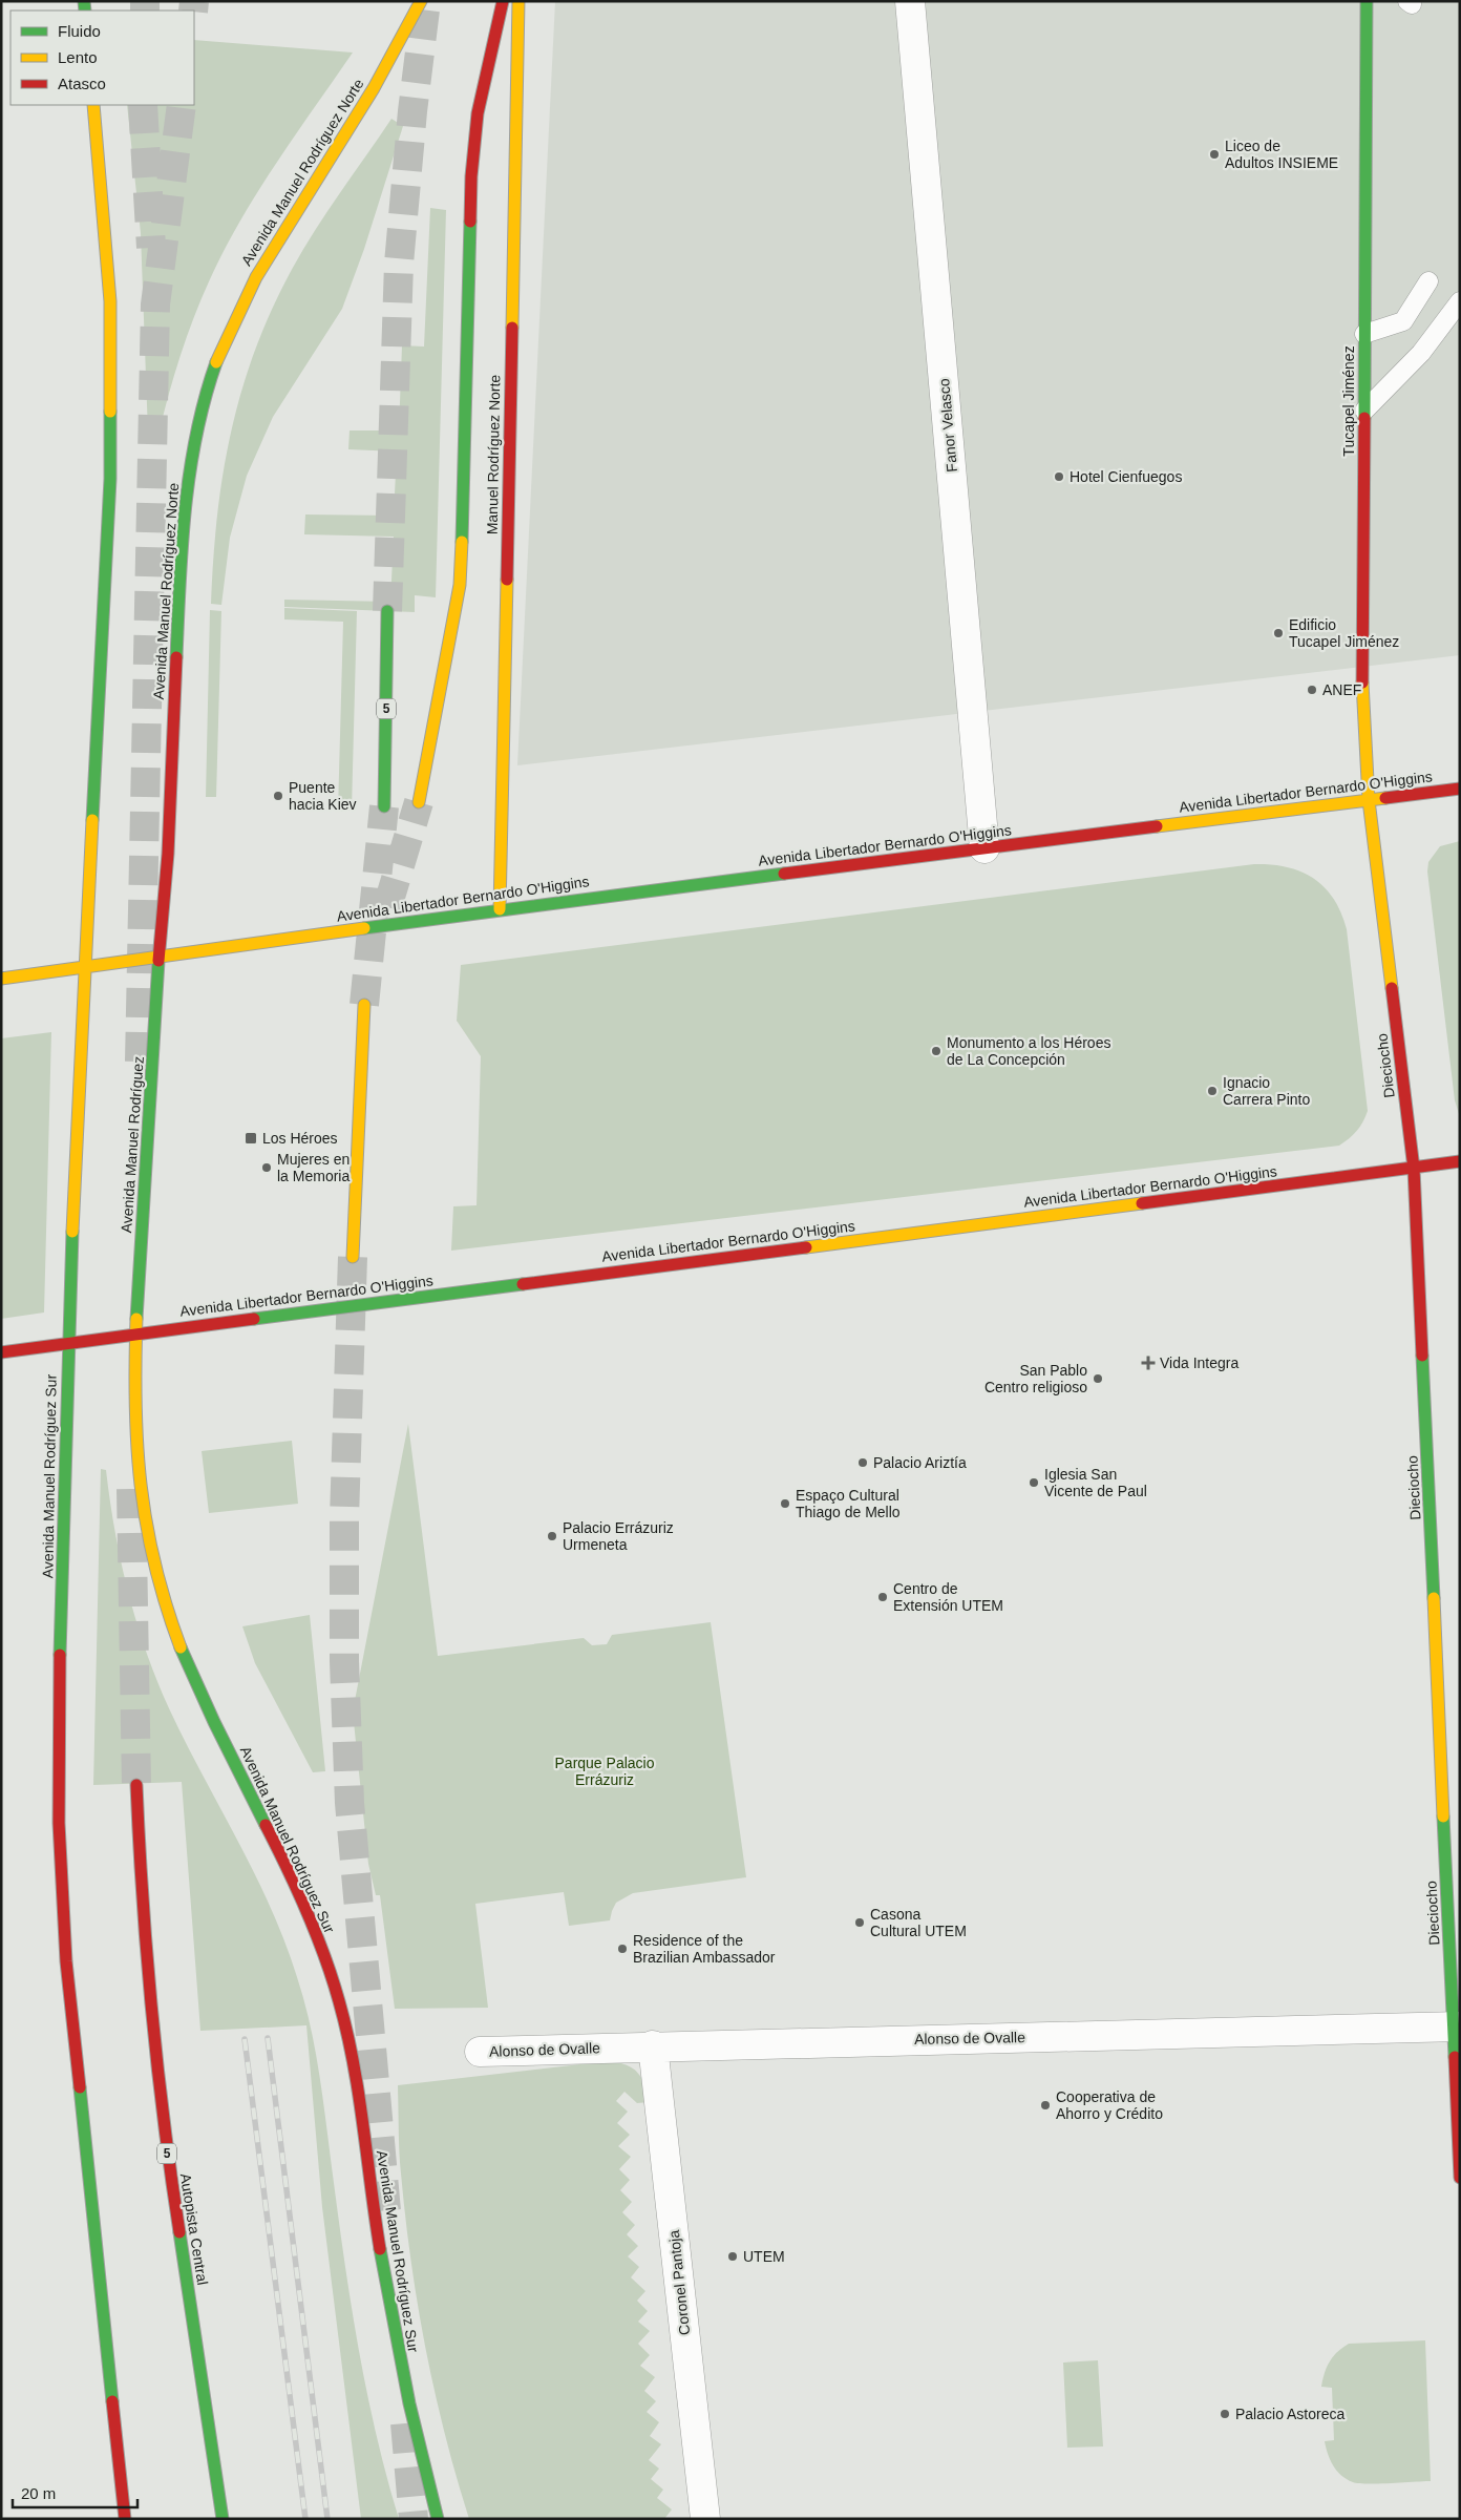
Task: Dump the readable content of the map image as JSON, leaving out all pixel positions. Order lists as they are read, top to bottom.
{
  "streets": {
    "main road": [
      "Avenida Manuel Rodríguez Norte",
      "Tucapel Jiménez",
      "Manuel Rodríguez Norte",
      "5",
      "Avenida Libertador Bernardo O'Higgins",
      "Dieciocho",
      "Avenida Manuel Rodríguez",
      "Avenida Manuel Rodríguez Sur",
      "Autopista Central"
    ],
    "street": ["Fanor Velasco", "Alonso de Ovalle", "Coronel Pantoja"]
  },
  "crossings": [
    ["Avenida Manuel Rodríguez Norte", "Avenida Libertador Bernardo O'Higgins"],
    ["Avenida Manuel Rodríguez Norte", "Avenida Manuel Rodríguez"],
    ["Tucapel Jiménez", "Avenida Libertador Bernardo O'Higgins"],
    ["Tucapel Jiménez", "Dieciocho"],
    ["Fanor Velasco", "Avenida Libertador Bernardo O'Higgins"],
    ["Manuel Rodríguez Norte", "Avenida Libertador Bernardo O'Higgins"],
    ["Avenida Libertador Bernardo O'Higgins", "Dieciocho"],
    ["Avenida Libertador Bernardo O'Higgins", "Avenida Manuel Rodríguez"],
    ["Avenida Libertador Bernardo O'Higgins", "Avenida Manuel Rodríguez Sur"],
    ["Dieciocho", "Alonso de Ovalle"],
    ["Avenida Manuel Rodríguez", "Avenida Manuel Rodríguez Sur"],
    ["Alonso de Ovalle", "Coronel Pantoja"]
  ],
  "parks": ["Parque Palacio Errázuriz"],
  "places": {
    "other": [
      "Liceo de Adultos INSIEME",
      "Hotel Cienfuegos",
      "Edificio Tucapel Jiménez",
      "ANEF",
      "Puente hacia Kiev",
      "Monumento a los Héroes de La Concepción",
      "Ignacio Carrera Pinto",
      "Mujeres en la Memoria",
      "San Pablo Centro religioso",
      "Palacio Ariztía",
      "Iglesia San Vicente de Paul",
      "Espaço Cultural Thiago de Mello",
      "Palacio Errázuriz Urmeneta",
      "Centro de Extensión UTEM",
      "Casona Cultural UTEM",
      "Residence of the Brazilian Ambassador",
      "Cooperativa de Ahorro y Crédito",
      "UTEM",
      "Palacio Astoreca"
    ],
    "transit": ["Los Héroes"],
    "health": ["Vida Integra"]
  },
  "legend": ["Fluido", "Lento", "Atasco"],
  "scale_bar": "20 m"
}
